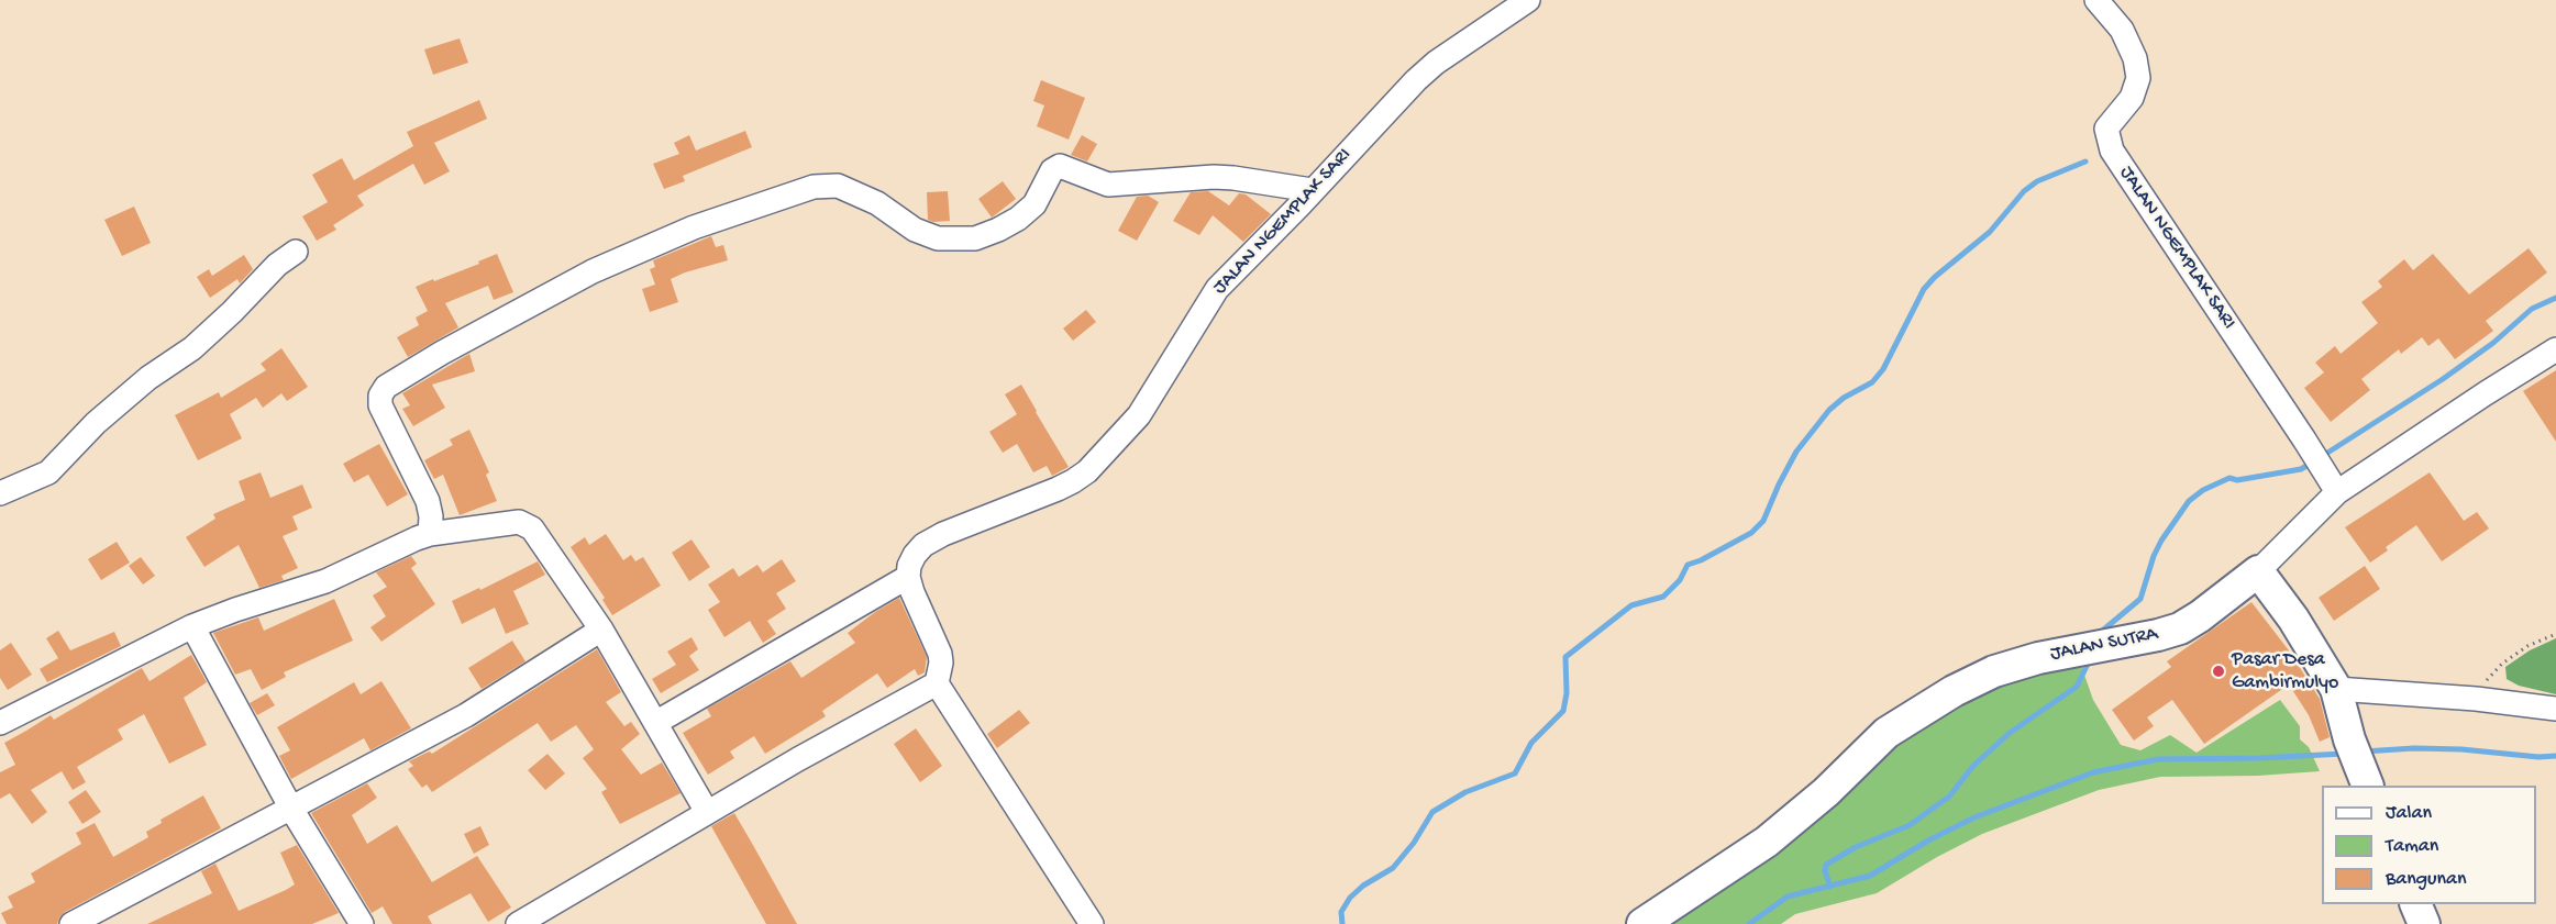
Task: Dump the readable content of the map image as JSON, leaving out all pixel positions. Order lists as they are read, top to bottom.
{
  "streets": {
    "street": ["JALAN NGEMPLAK SARI", "JALAN SUTRA"]
  },
  "crossings": [
    ["JALAN NGEMPLAK SARI", "JALAN SUTRA"]
  ],
  "places": ["Pasar Desa Gambirmulyo"],
  "legend": ["Jalan", "Taman", "Bangunan"]
}
